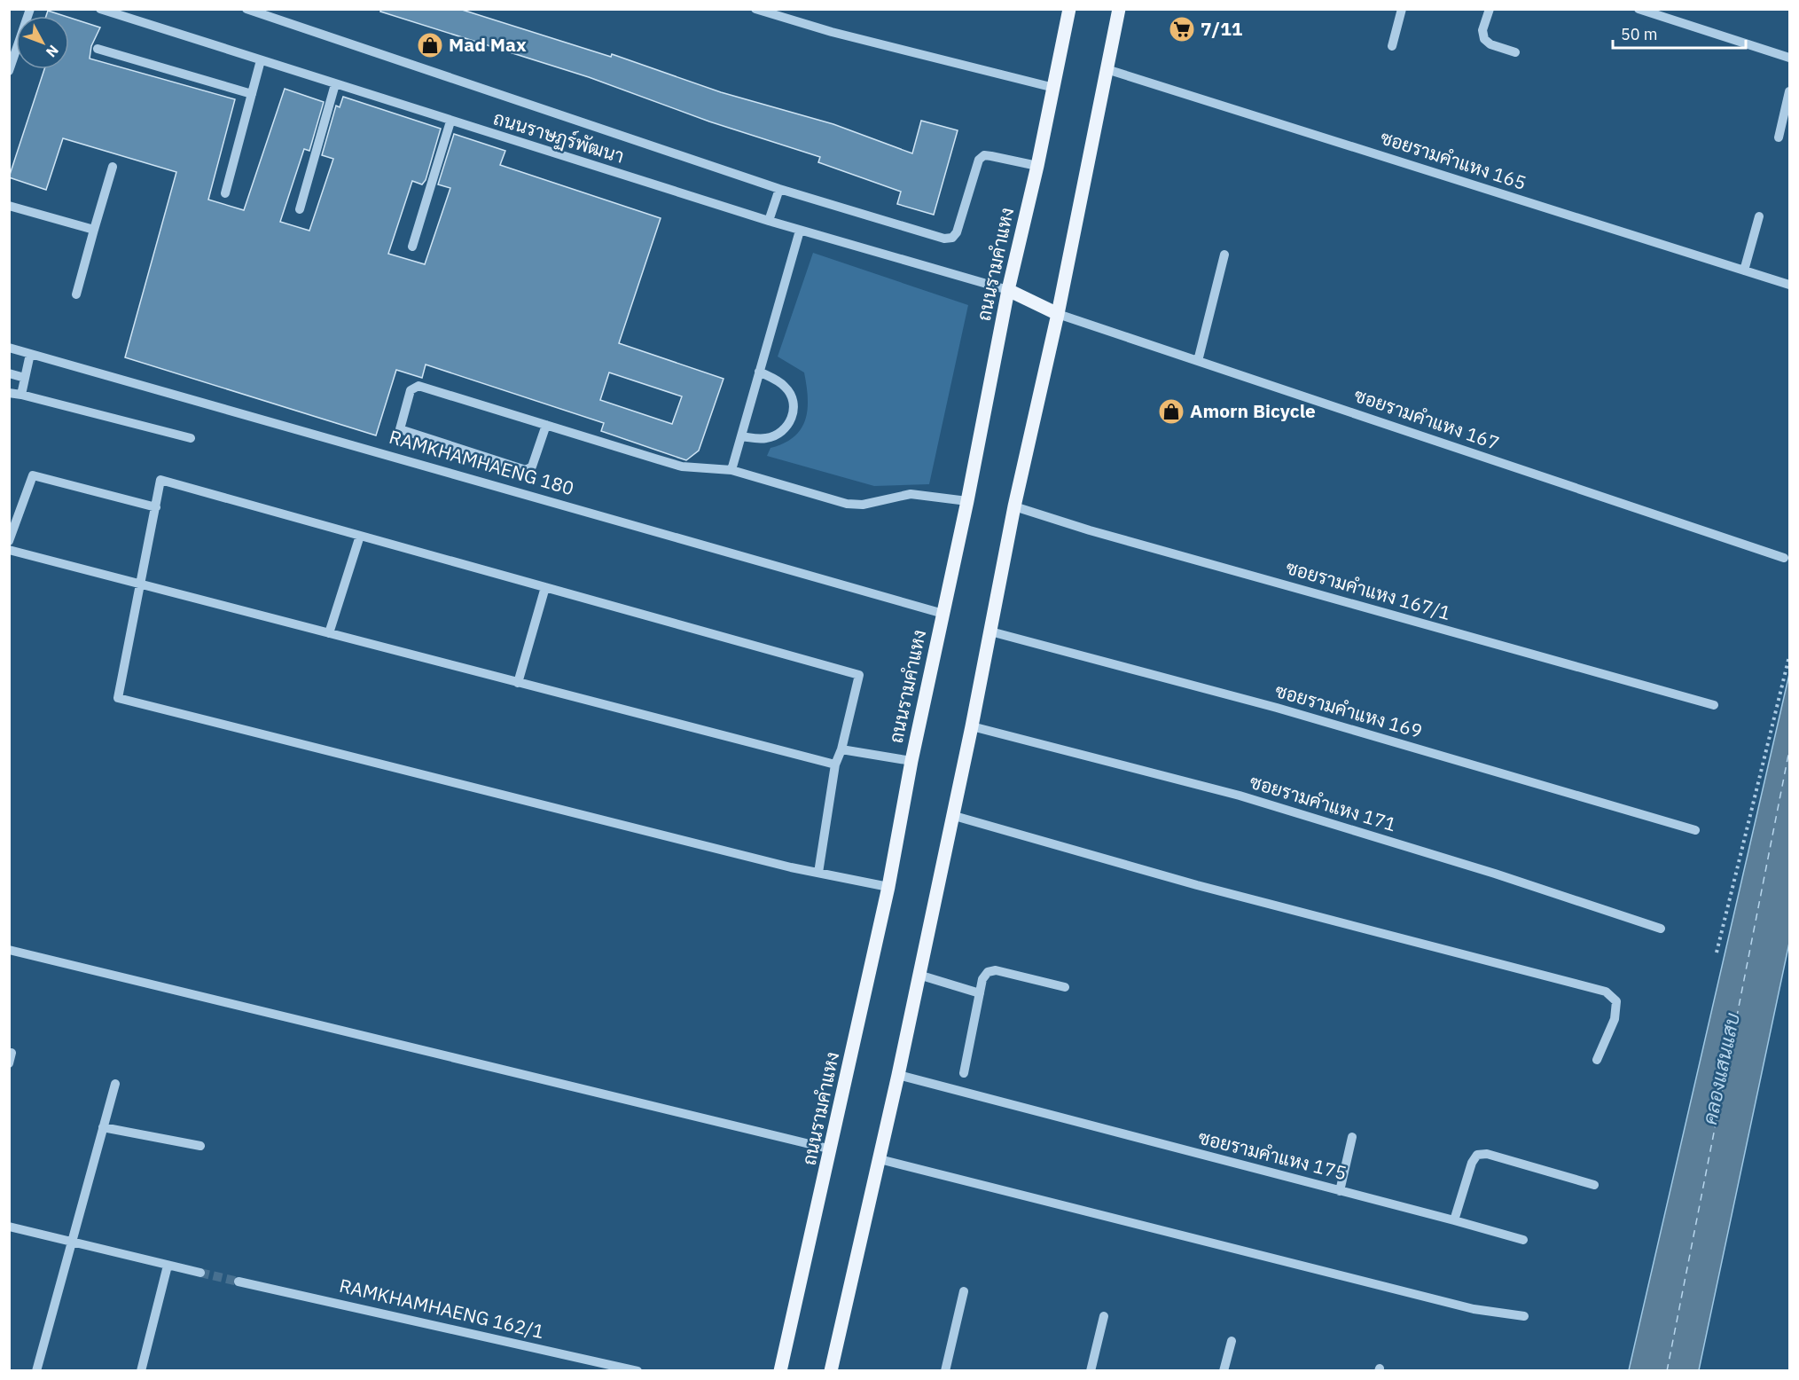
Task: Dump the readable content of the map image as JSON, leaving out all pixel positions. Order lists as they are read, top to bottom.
{
  "streets": {
    "main road": ["ถนนรามคำแหง"],
    "street": [
      "ถนนราษฏร์พัฒนา",
      "ซอยรามคำแหง 165",
      "ซอยรามคำแหง 167",
      "RAMKHAMHAENG 180",
      "ซอยรามคำแหง 167/1",
      "ซอยรามคำแหง 169",
      "ซอยรามคำแหง 171",
      "ซอยรามคำแหง 175",
      "RAMKHAMHAENG 162/1"
    ]
  },
  "crossings": [
    ["ถนนราษฏร์พัฒนา", "ถนนรามคำแหง"],
    ["ถนนรามคำแหง", "RAMKHAMHAENG 180"]
  ],
  "water": ["คลองแสนแสบ"],
  "places": {
    "supermarket": ["7/11"],
    "shop": ["Mad Max", "Amorn Bicycle"]
  },
  "scale_bar": "50 m",
  "north": "bottom right"
}
